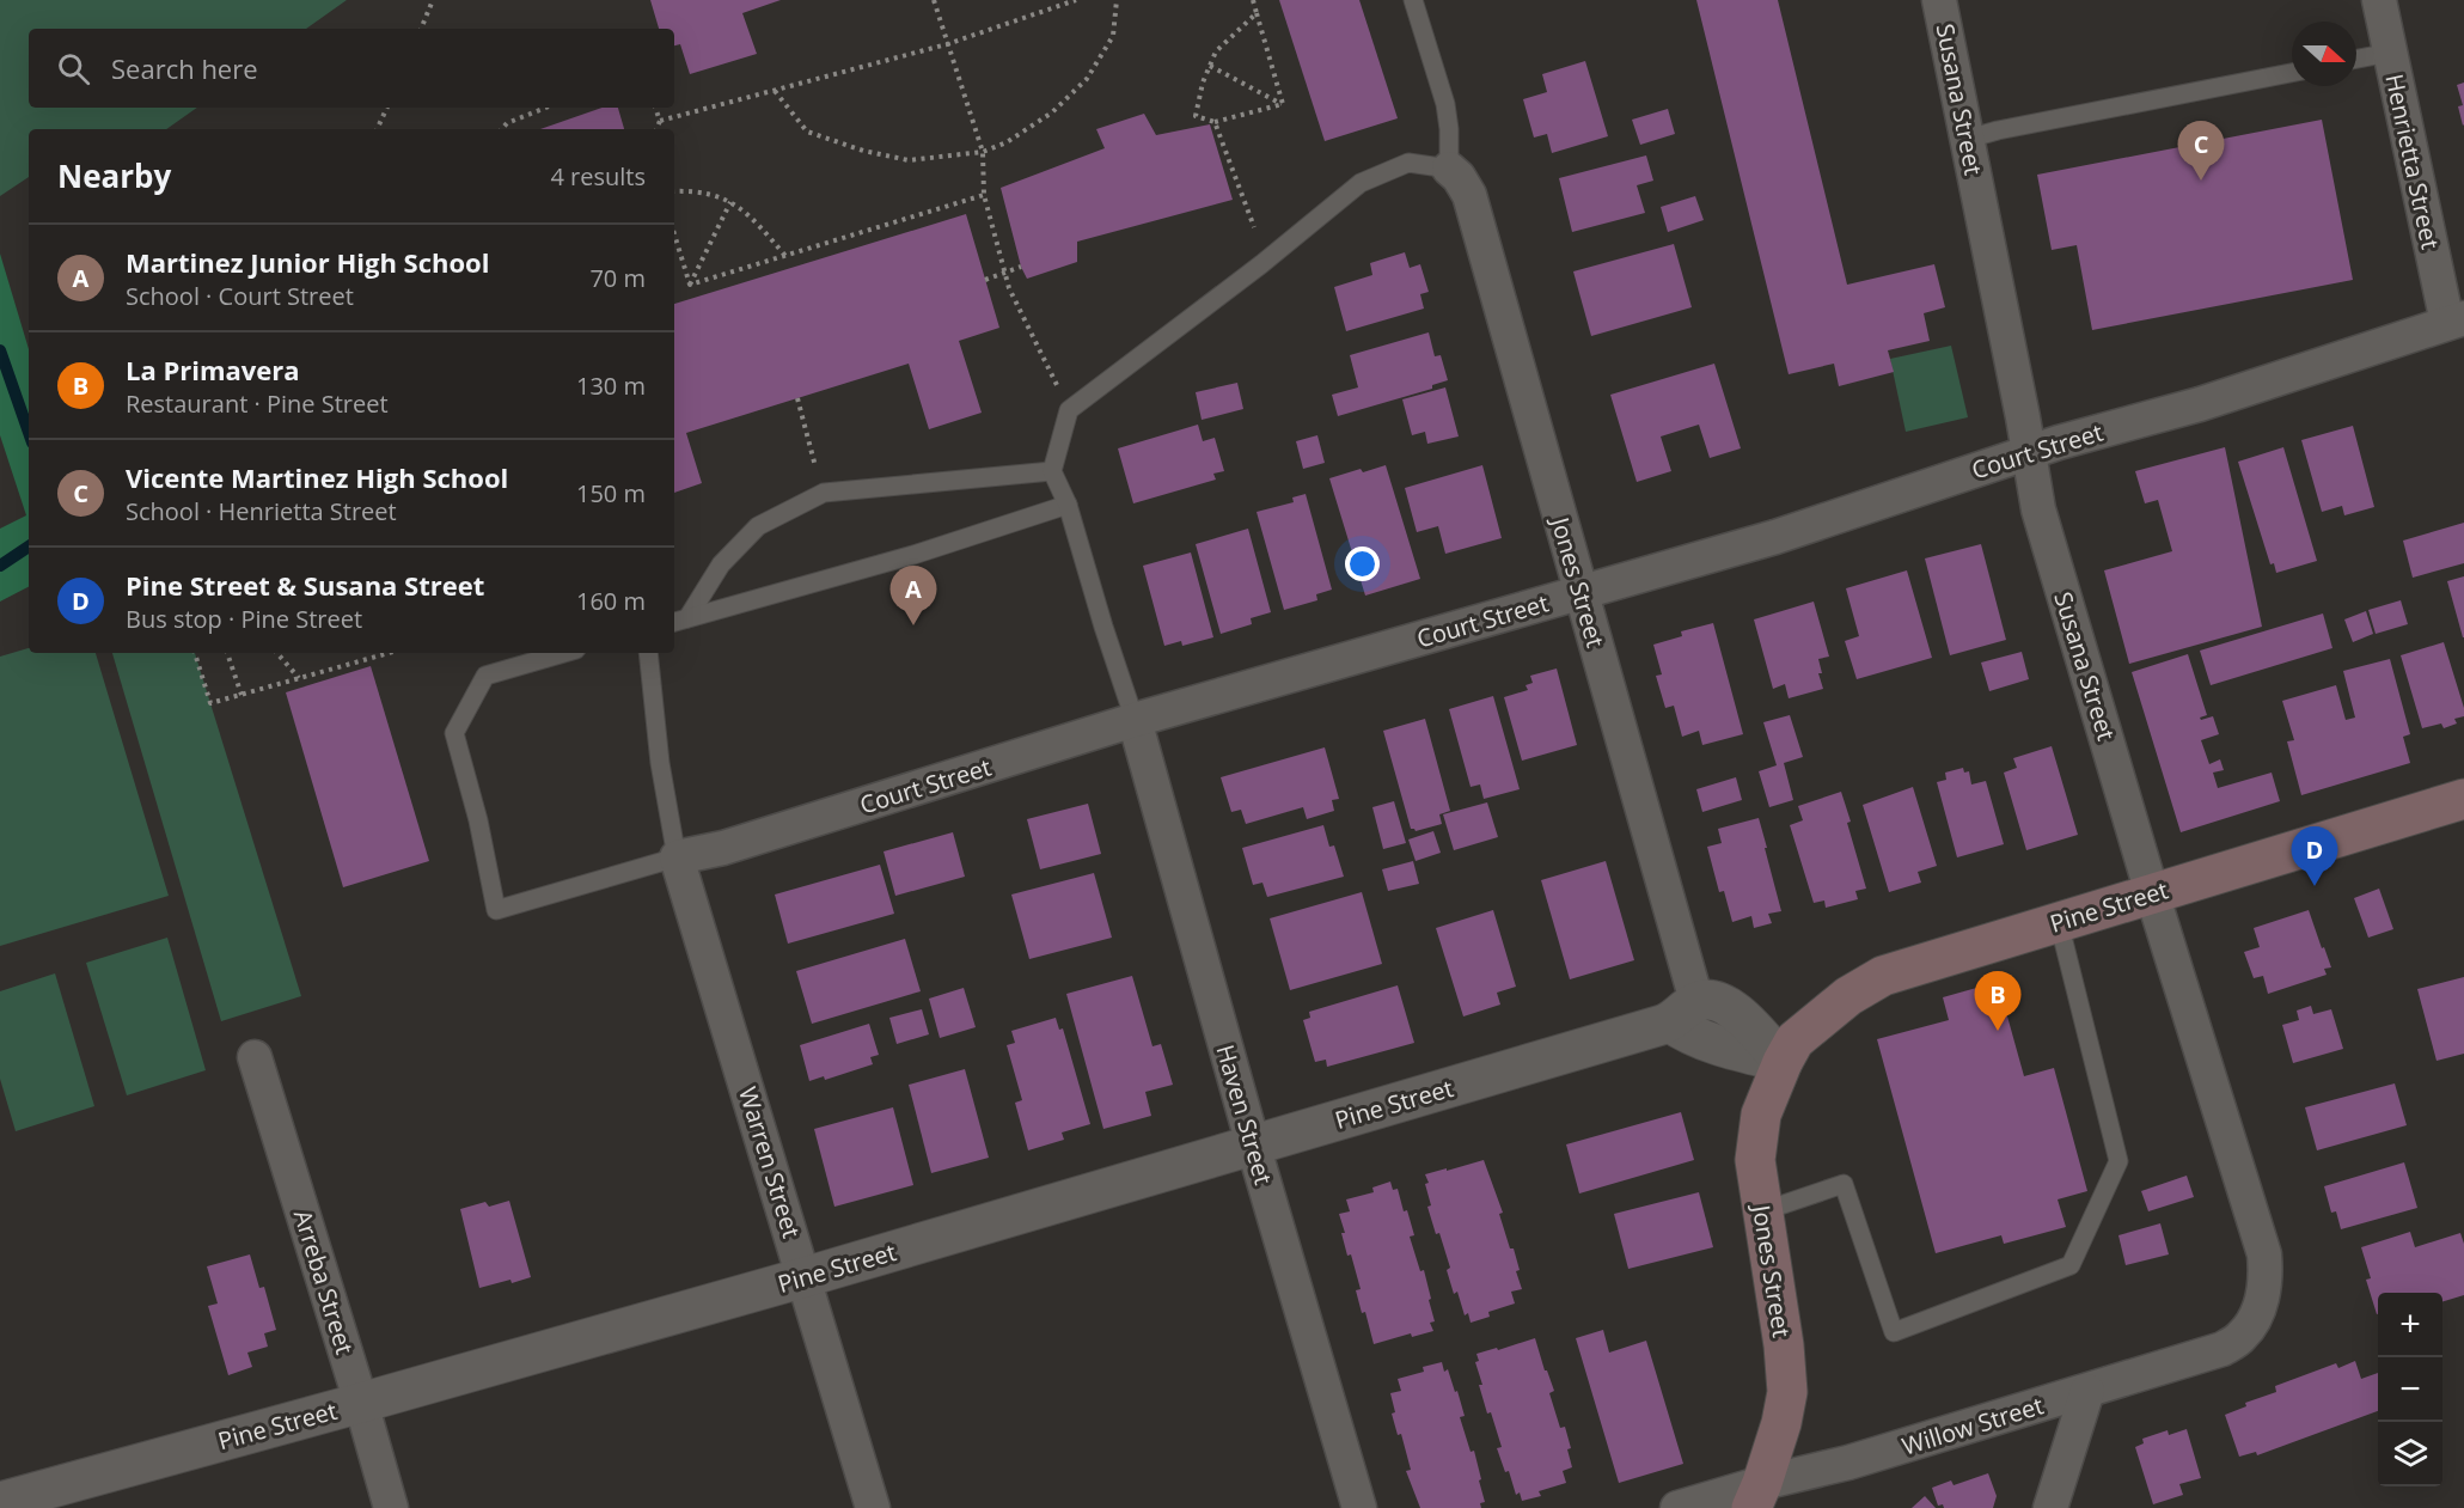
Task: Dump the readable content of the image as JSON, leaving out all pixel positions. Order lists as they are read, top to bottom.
{
  "streets": {
    "main road": ["Jones Street", "Pine Street"],
    "street": [
      "Susana Street",
      "Henrietta Street",
      "Court Street",
      "Haven Street",
      "Warren Street",
      "Arreba Street",
      "Willow Street"
    ]
  },
  "crossings": [
    ["Susana Street", "Court Street"],
    ["Susana Street", "Pine Street"],
    ["Susana Street", "Willow Street"],
    ["Henrietta Street", "Court Street"],
    ["Court Street", "Jones Street"],
    ["Court Street", "Haven Street"],
    ["Court Street", "Warren Street"],
    ["Jones Street", "Pine Street"],
    ["Jones Street", "Willow Street"],
    ["Pine Street", "Haven Street"],
    ["Pine Street", "Warren Street"],
    ["Pine Street", "Arreba Street"]
  ],
  "north": "right",
  "page": {
    "search": "Search here",
    "pins": [
      "C",
      "A",
      "D",
      "B"
    ],
    "heading": ["Nearby", "4 results"],
    "list": [
      {
        "mark": "A",
        "name": "Martinez Junior High School",
        "note": "School · Court Street",
        "value": "70 m"
      },
      {
        "mark": "B",
        "name": "La Primavera",
        "note": "Restaurant · Pine Street",
        "value": "130 m"
      },
      {
        "mark": "C",
        "name": "Vicente Martinez High School",
        "note": "School · Henrietta Street",
        "value": "150 m"
      },
      {
        "mark": "D",
        "name": "Pine Street & Susana Street",
        "note": "Bus stop · Pine Street",
        "value": "160 m"
      }
    ],
    "map_buttons": ["+", "−"]
  }
}
